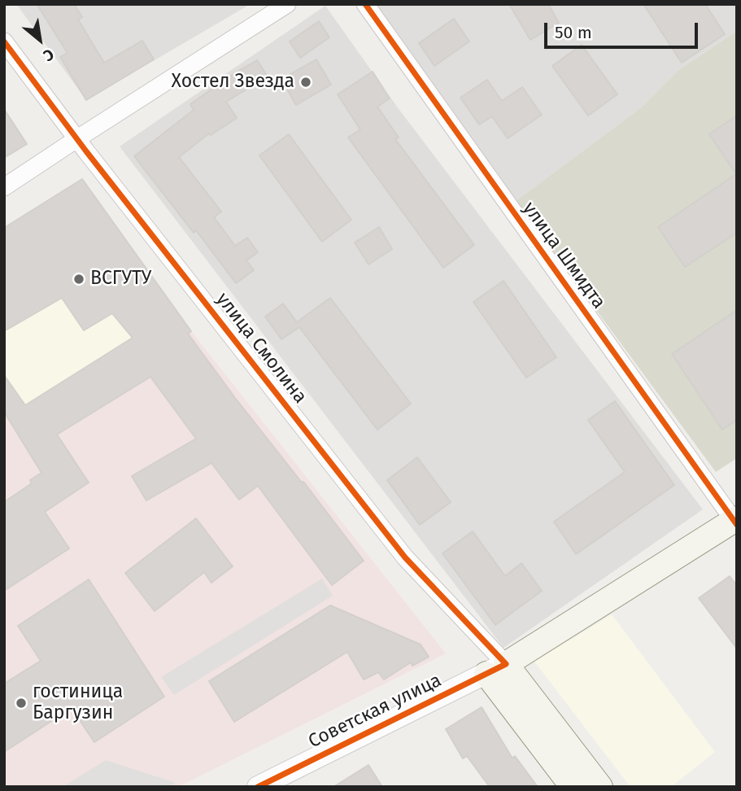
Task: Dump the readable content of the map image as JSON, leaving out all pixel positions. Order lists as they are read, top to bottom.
{
  "streets": {
    "main road": ["улица Смолина", "Советская улица"],
    "street": ["улица Шмидта"]
  },
  "crossings": [
    ["улица Шмидта", "Советская улица"],
    ["улица Смолина", "Советская улица"]
  ],
  "places": ["Хостел Звезда", "ВСГУТУ", "гостиница Баргузин"],
  "scale_bar": "50 m",
  "north": "bottom right"
}
